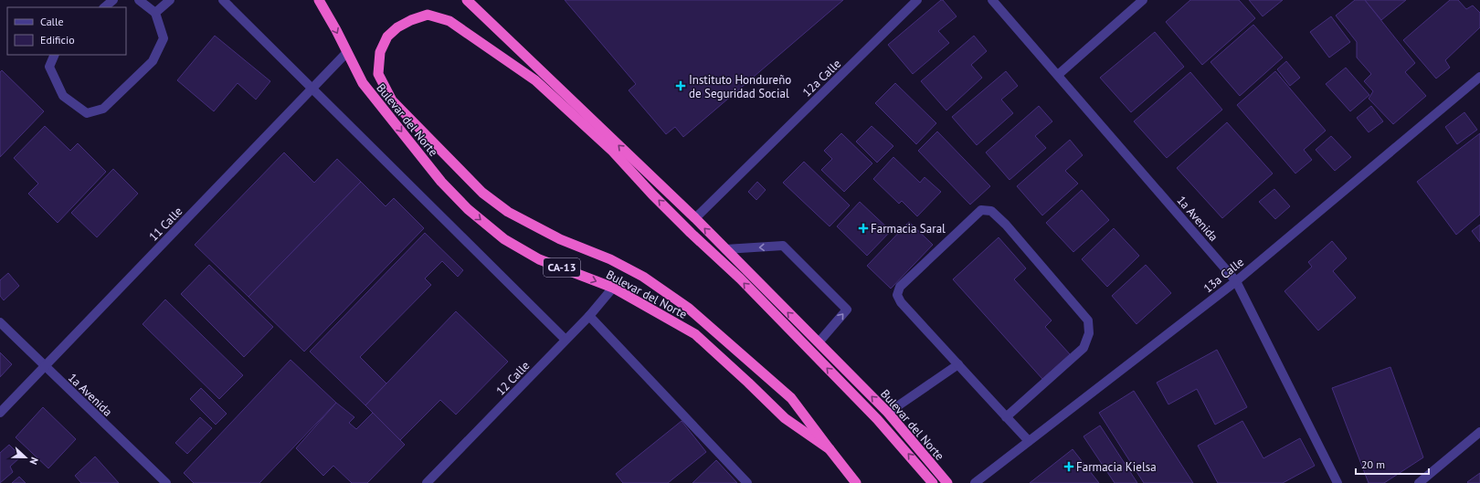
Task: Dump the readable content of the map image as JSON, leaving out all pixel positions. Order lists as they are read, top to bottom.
{
  "streets": {
    "highway": ["Bulevar del Norte", "CA-13"],
    "street": [
      "12a Calle",
      "1a Avenida",
      "11 Calle",
      "13a Calle",
      "12 Calle"
    ]
  },
  "crossings": [
    ["12a Calle", "Bulevar del Norte"],
    ["Bulevar del Norte", "11 Calle"],
    ["Bulevar del Norte", "12 Calle"],
    ["1a Avenida", "11 Calle"],
    ["1a Avenida", "13a Calle"]
  ],
  "places": {
    "health": ["Instituto Hondureño de Seguridad Social", "Farmacia Saral", "Farmacia Kielsa"]
  },
  "legend": ["Calle", "Edificio"],
  "scale_bar": "20 m",
  "north": "right"
}
